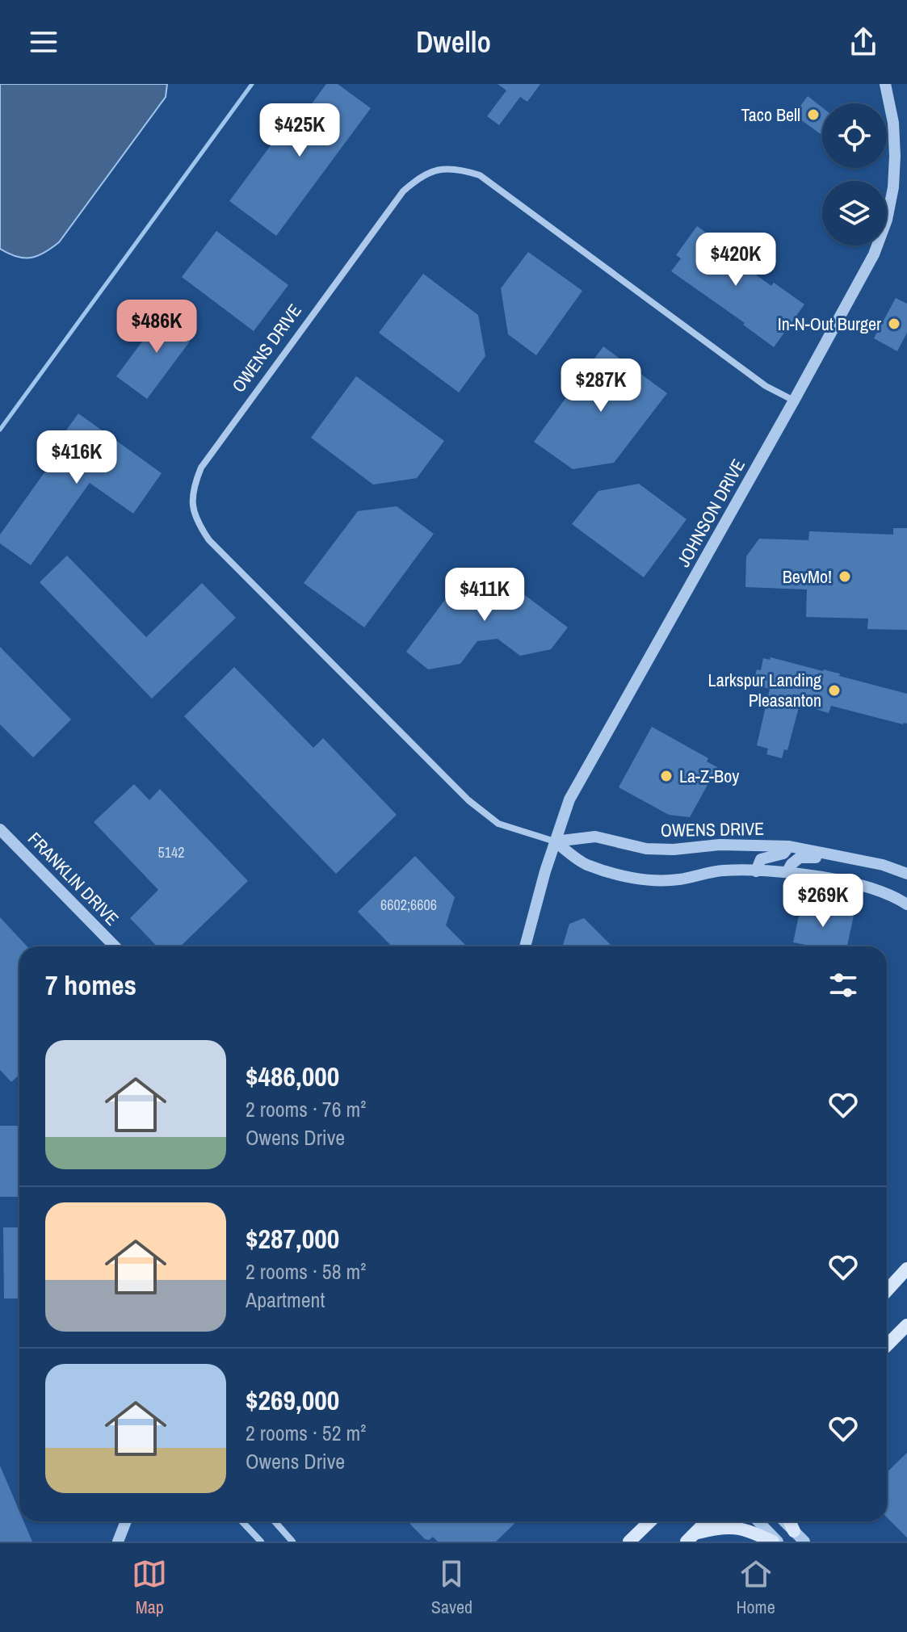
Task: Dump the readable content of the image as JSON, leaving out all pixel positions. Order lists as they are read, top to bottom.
{
  "streets": {
    "street": ["OWENS DRIVE", "JOHNSON DRIVE", "FRANKLIN DRIVE"]
  },
  "crossings": [
    ["OWENS DRIVE", "JOHNSON DRIVE"]
  ],
  "places": [
    "Taco Bell",
    "In-N-Out Burger",
    "BevMo!",
    "Larkspur Landing Pleasanton",
    "La-Z-Boy"
  ],
  "house_numbers": ["5142", "6602;6606"],
  "page": {
    "header": "Dwello",
    "price": [
      "$425K",
      "$420K",
      "$486K",
      "$287K",
      "$416K",
      "$411K",
      "$269K"
    ],
    "heading": "7 homes",
    "list": [
      {
        "name": "$486,000",
        "note": "2 rooms · 76 m² · Owens Drive"
      },
      {
        "name": "$287,000",
        "note": "2 rooms · 58 m² · Apartment"
      },
      {
        "name": "$269,000",
        "note": "2 rooms · 52 m² · Owens Drive"
      }
    ],
    "tabs": ["Map", "Saved", "Home"]
  }
}
